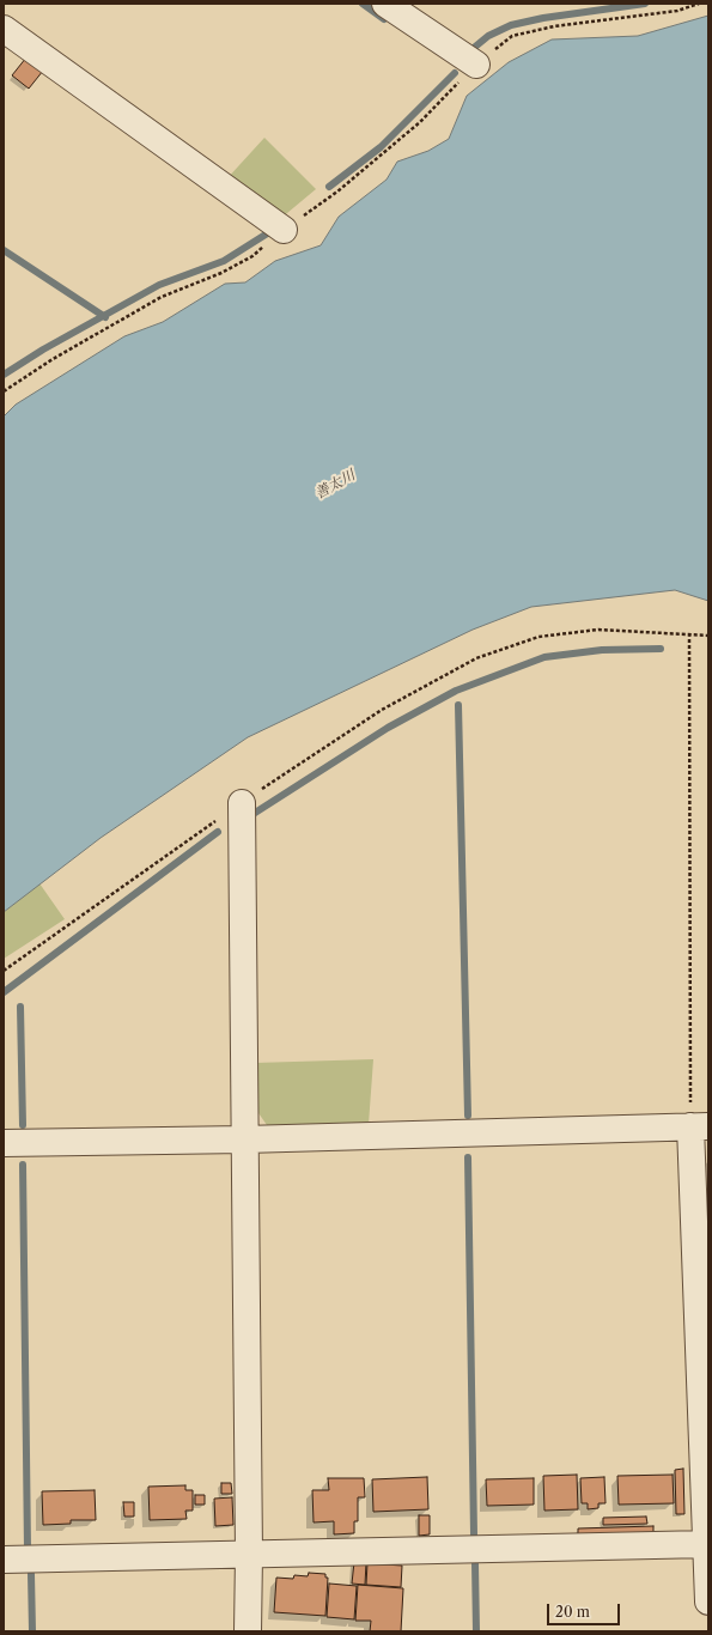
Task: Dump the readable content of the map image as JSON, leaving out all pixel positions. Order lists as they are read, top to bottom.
{
  "water": ["善太川"],
  "scale_bar": "20 m"
}
